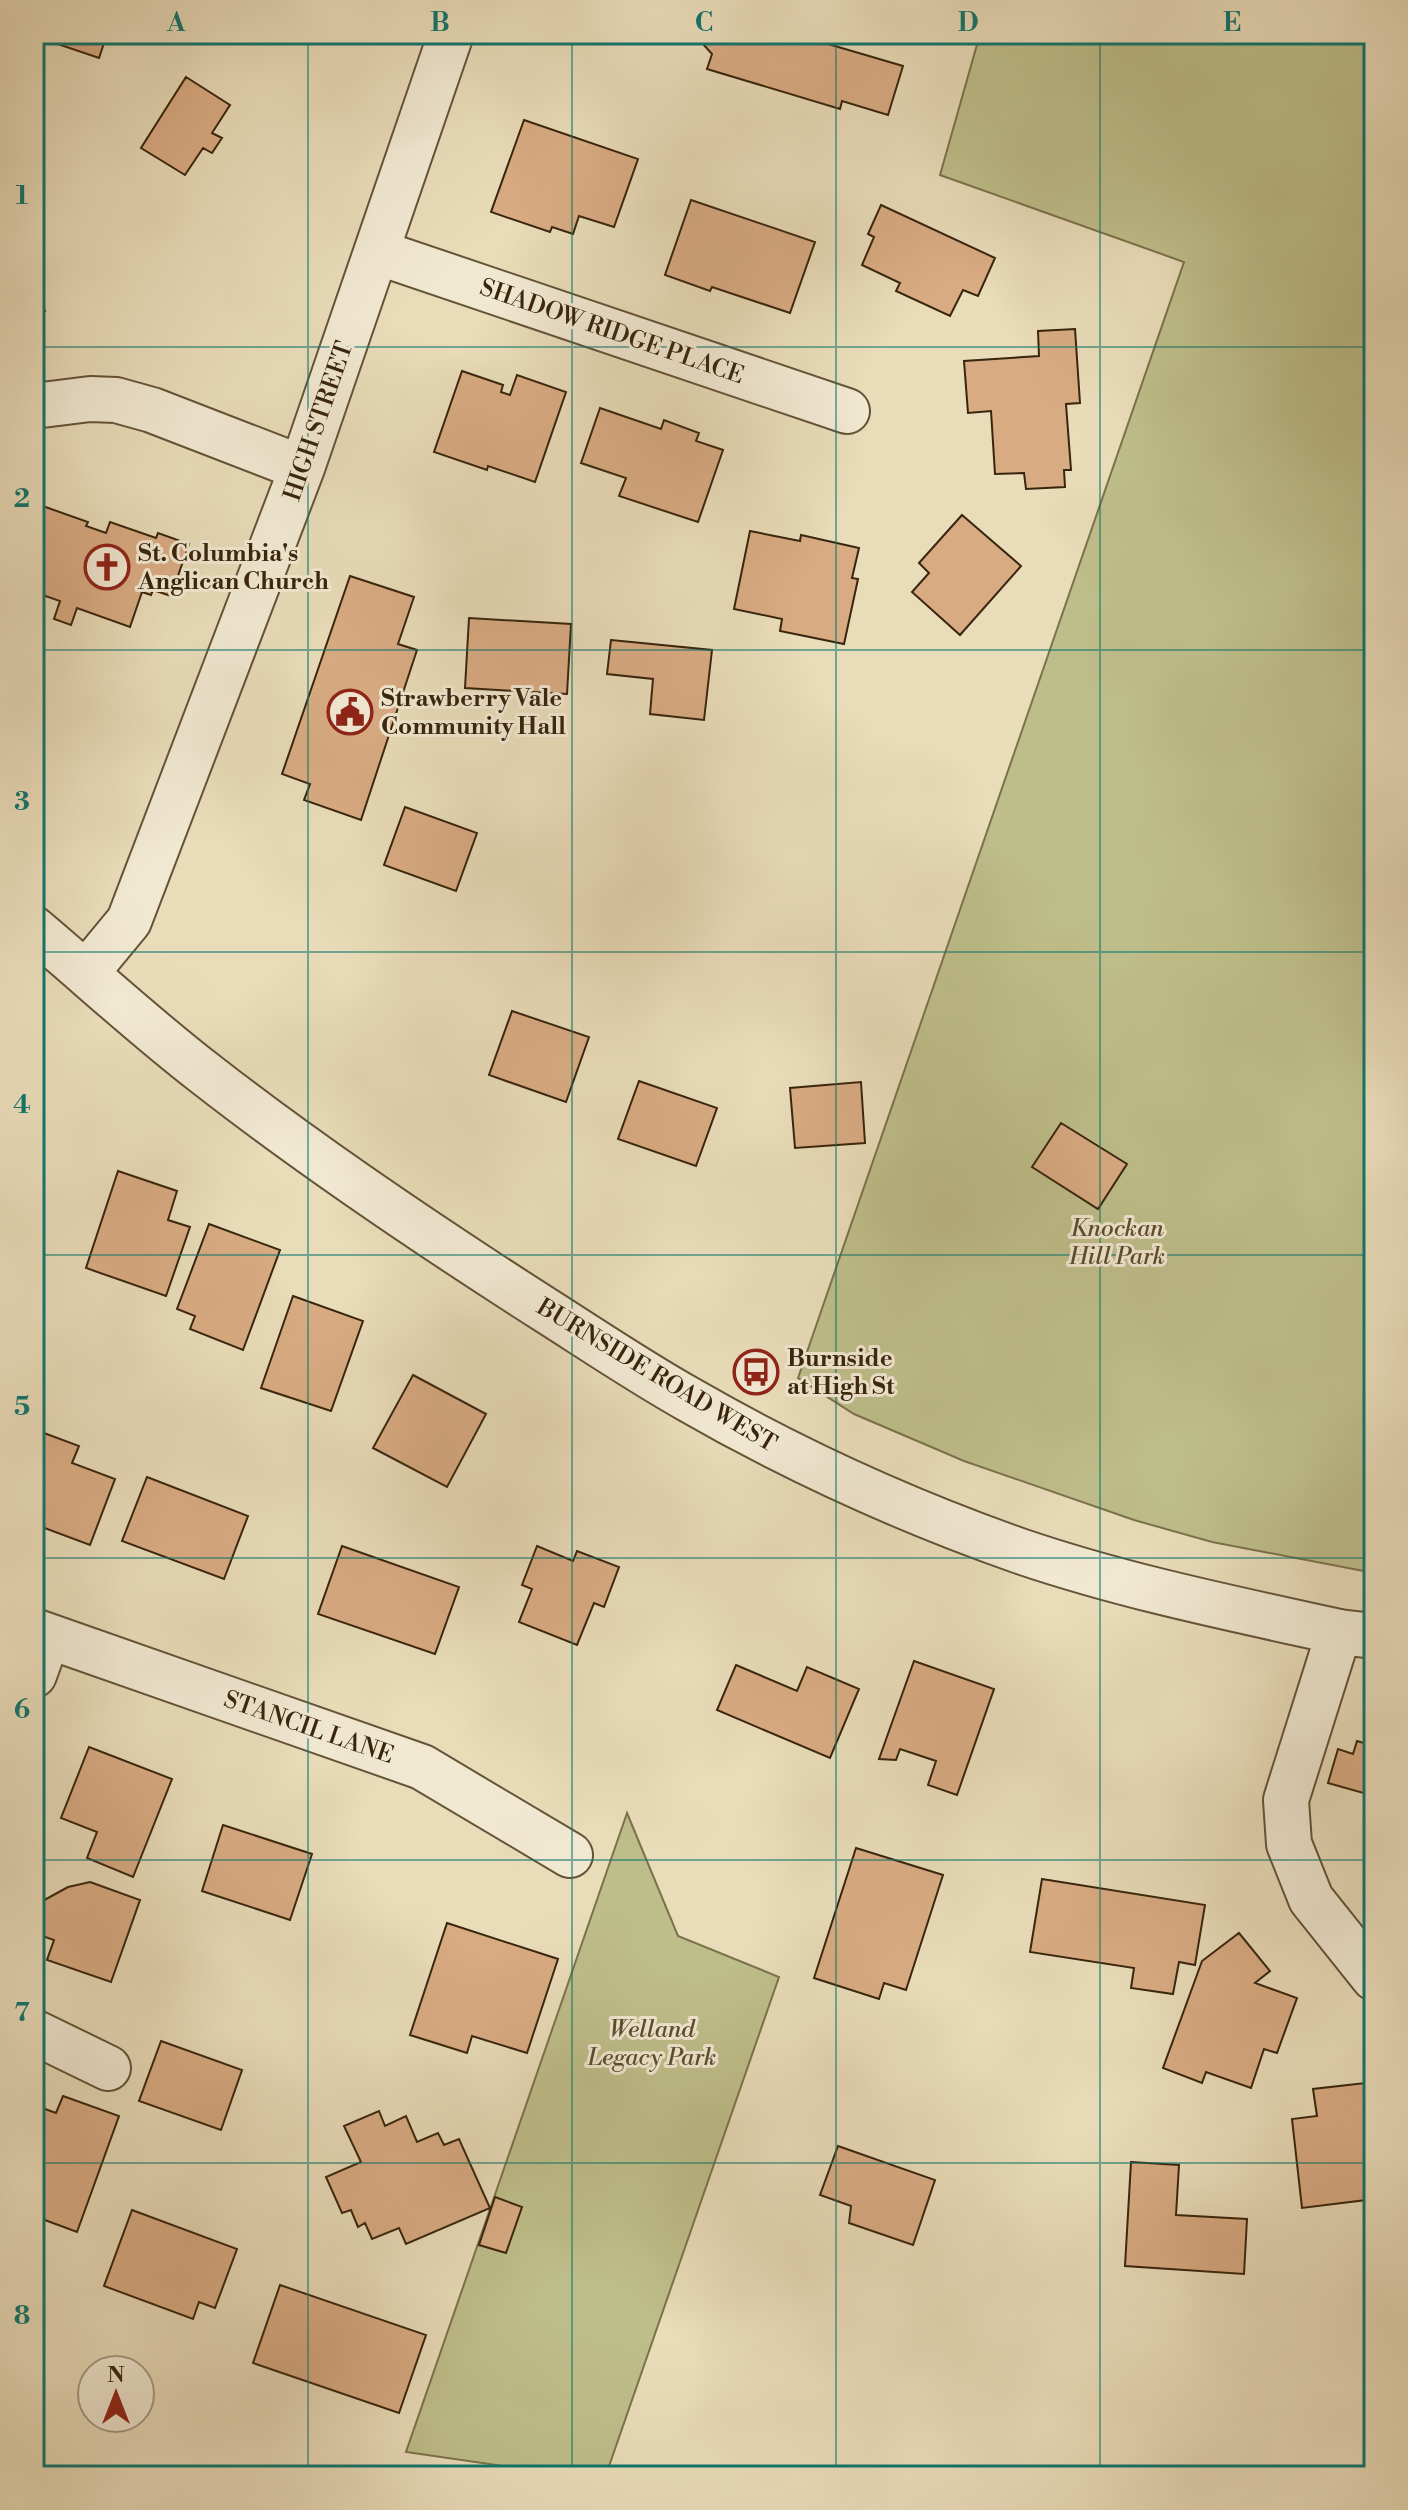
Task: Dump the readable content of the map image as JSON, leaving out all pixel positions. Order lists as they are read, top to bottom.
{
  "streets": {
    "street": [
      "SHADOW RIDGE PLACE",
      "HIGH STREET",
      "BURNSIDE ROAD WEST",
      "STANCIL LANE"
    ]
  },
  "crossings": [
    ["SHADOW RIDGE PLACE", "HIGH STREET"],
    ["HIGH STREET", "BURNSIDE ROAD WEST"]
  ],
  "parks": ["Knockan Hill Park", "Welland Legacy Park"],
  "places": {
    "church": ["St. Columbia's Anglican Church"],
    "public building": ["Strawberry Vale Community Hall"],
    "bus stop": ["Burnside at High St"]
  },
  "north": "top",
  "grid": {
    "columns": [
      "A",
      "B",
      "C",
      "D",
      "E"
    ],
    "rows": [
      "1",
      "2",
      "3",
      "4",
      "5",
      "6",
      "7",
      "8"
    ]
  }
}
